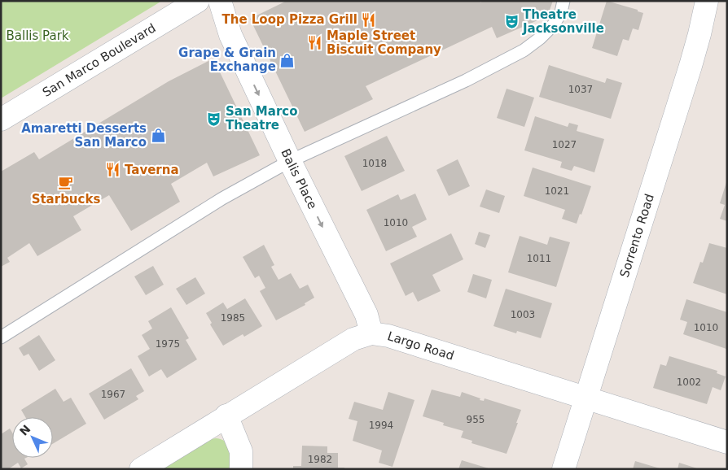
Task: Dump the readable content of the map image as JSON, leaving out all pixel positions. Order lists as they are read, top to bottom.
{
  "streets": {
    "street": [
      "San Marco Boulevard",
      "Balis Place",
      "Sorrento Road",
      "Largo Road"
    ]
  },
  "crossings": [
    ["Balis Place", "Largo Road"],
    ["Sorrento Road", "Largo Road"]
  ],
  "one_way": ["Balis Place"],
  "parks": ["Ballis Park"],
  "places": {
    "restaurant": ["The Loop Pizza Grill", "Maple Street Biscuit Company", "Taverna"],
    "theatre": ["Theatre Jacksonville", "San Marco Theatre"],
    "shop": ["Grape & Grain Exchange", "Amaretti Desserts San Marco"],
    "cafe": ["Starbucks"]
  },
  "house_numbers": [
    "1037",
    "1027",
    "1018",
    "1021",
    "1010",
    "1011",
    "1003",
    "1985",
    "1010",
    "1975",
    "1002",
    "1967",
    "955",
    "1994",
    "1982"
  ],
  "north": "top left"
}
